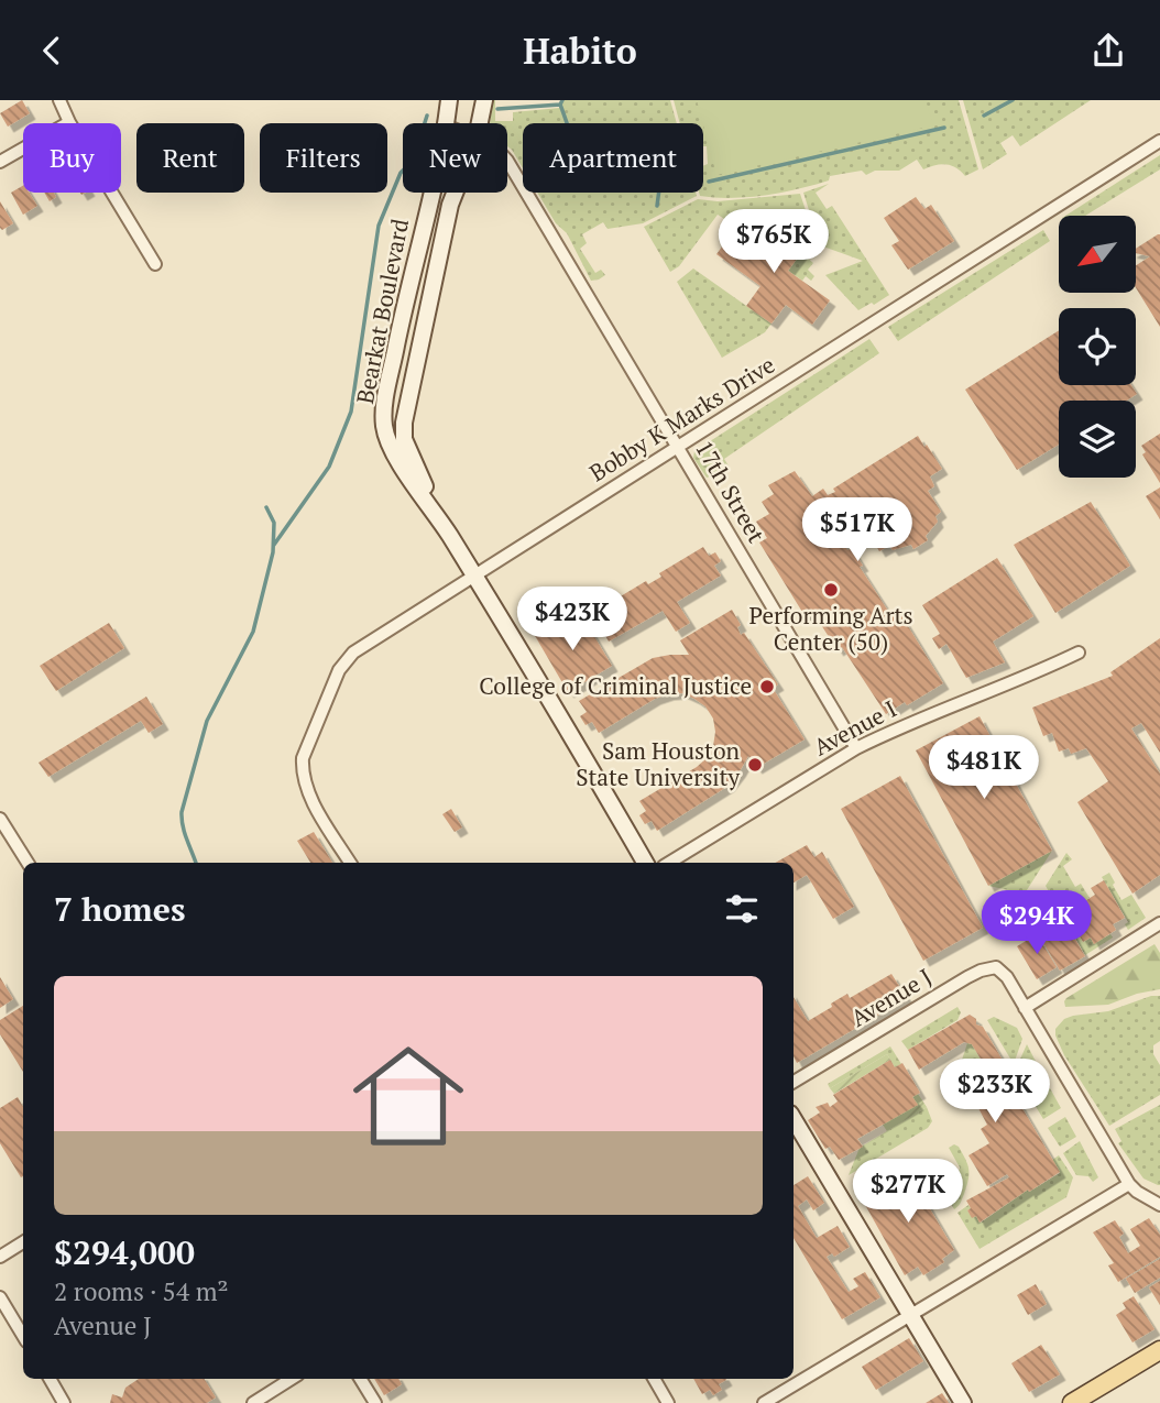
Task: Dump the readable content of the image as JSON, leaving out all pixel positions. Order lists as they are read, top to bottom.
{
  "streets": {
    "street": [
      "Bearkat Boulevard",
      "Bobby K Marks Drive",
      "17th Street",
      "Avenue I",
      "Avenue J"
    ]
  },
  "crossings": [
    ["Bearkat Boulevard", "Bobby K Marks Drive"],
    ["Bobby K Marks Drive", "17th Street"],
    ["17th Street", "Avenue I"]
  ],
  "places": ["Performing Arts Center (50)", "College of Criminal Justice", "Sam Houston State University"],
  "north": "bottom left",
  "page": {
    "header": "Habito",
    "chip": [
      "Buy",
      "Rent",
      "Filters",
      "New",
      "Apartment"
    ],
    "price": [
      "$765K",
      "$517K",
      "$423K",
      "$481K",
      "$294K",
      "$233K",
      "$277K"
    ],
    "heading": "7 homes",
    "list": [
      {
        "name": "$294,000",
        "note": "2 rooms · 54 m² · Avenue J"
      }
    ]
  }
}
